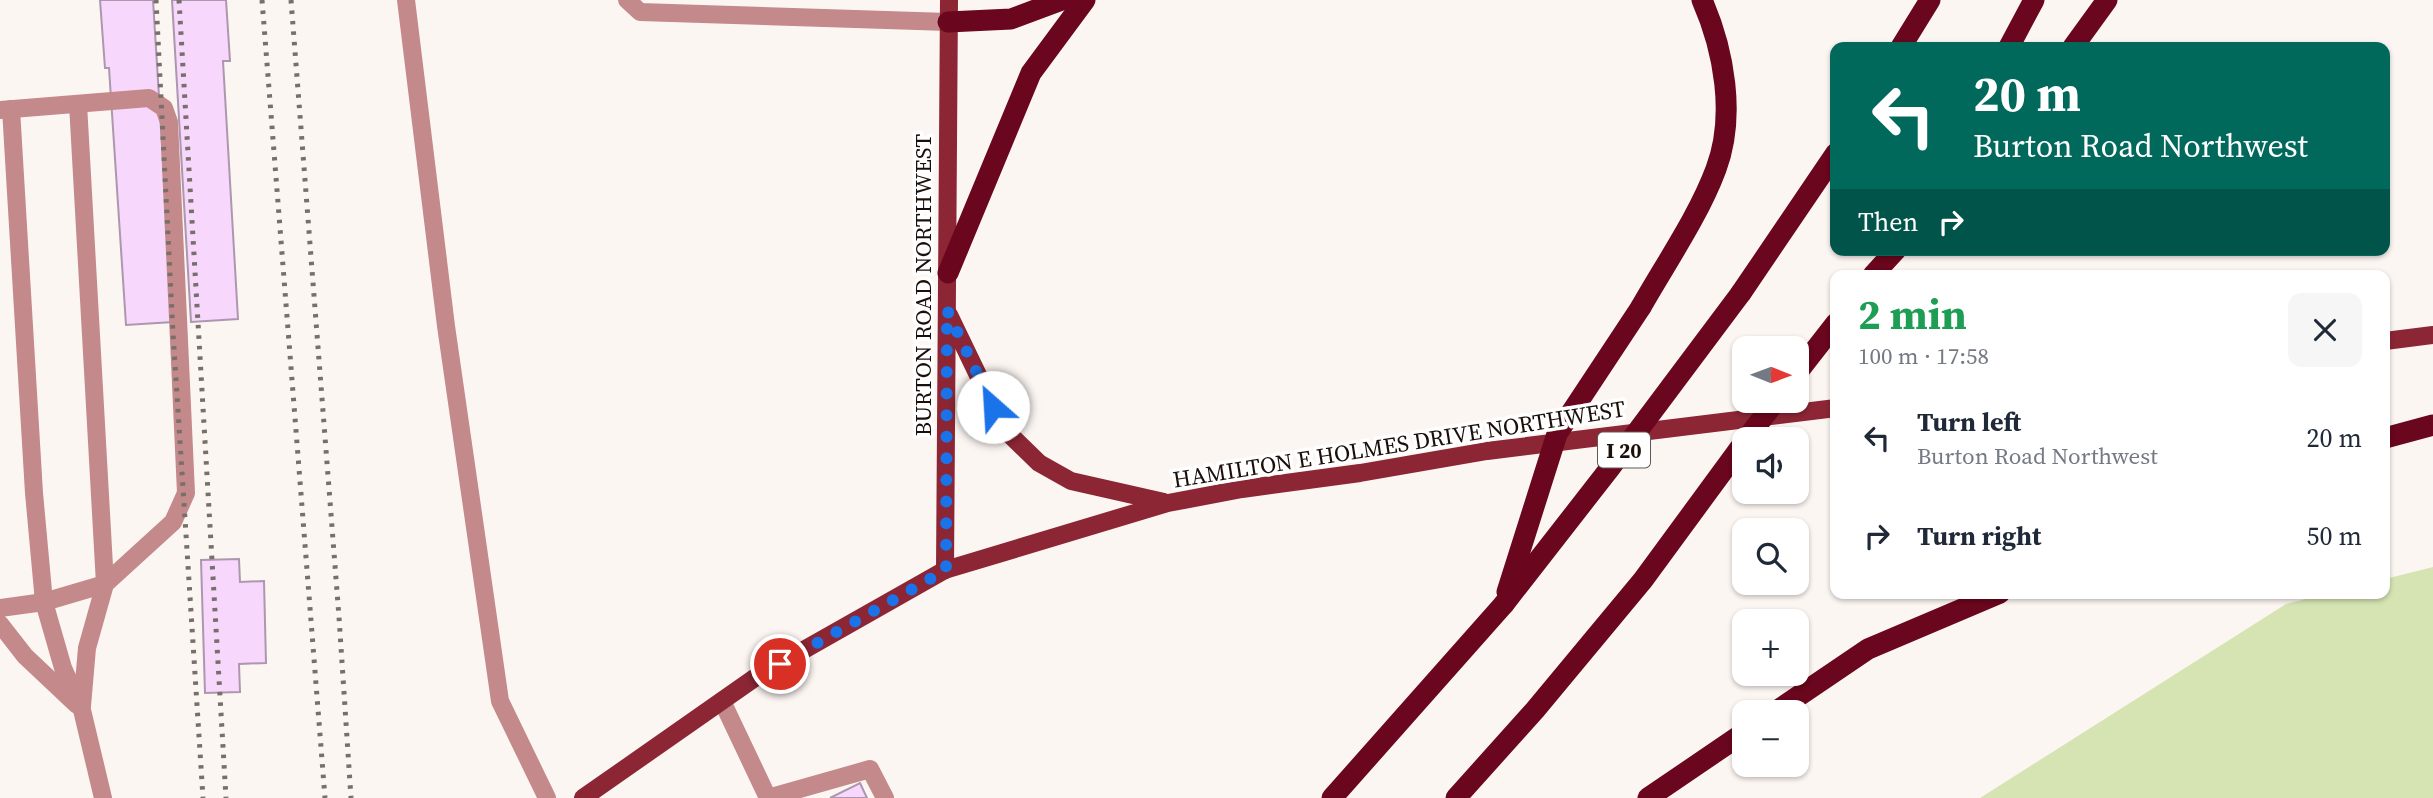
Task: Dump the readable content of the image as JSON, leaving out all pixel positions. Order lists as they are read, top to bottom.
{
  "streets": {
    "highway": ["I 20"],
    "main road": ["BURTON ROAD NORTHWEST", "HAMILTON E HOLMES DRIVE NORTHWEST"]
  },
  "crossings": [
    ["BURTON ROAD NORTHWEST", "HAMILTON E HOLMES DRIVE NORTHWEST"]
  ],
  "north": "right",
  "page": {
    "turn": ["20 m", "Burton Road Northwest"],
    "then": "Then",
    "heading": ["2 min", "100 m · 17:58"],
    "map_buttons": ["+", "−"],
    "list": [
      {
        "name": "Turn left",
        "note": "Burton Road Northwest",
        "value": "20 m"
      },
      {
        "name": "Turn right",
        "value": "50 m"
      }
    ]
  }
}
